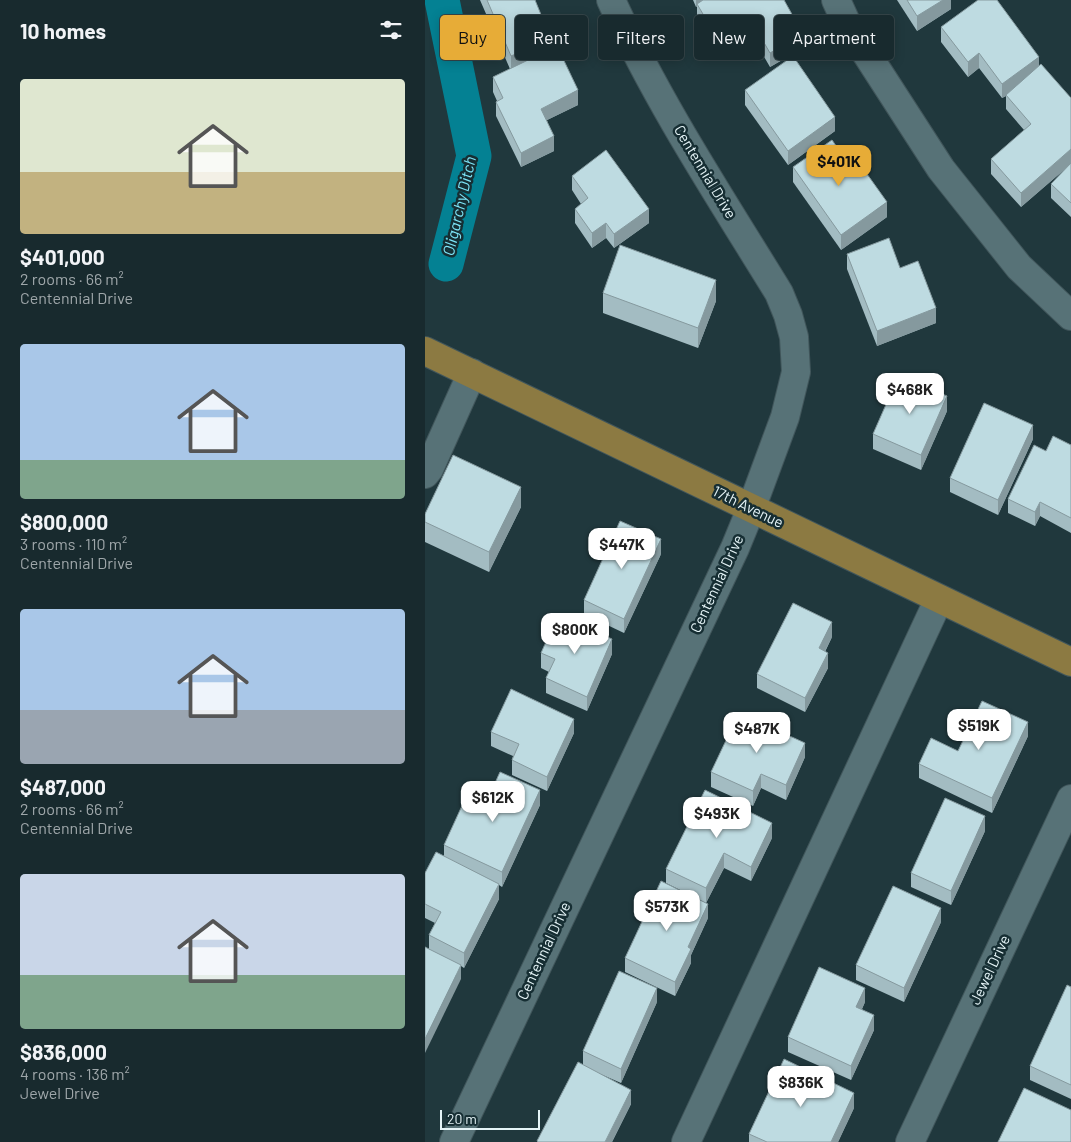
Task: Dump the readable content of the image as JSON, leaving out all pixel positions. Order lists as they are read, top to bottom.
{
  "streets": {
    "main road": ["17th Avenue"],
    "street": ["Centennial Drive", "Jewel Drive"]
  },
  "crossings": [
    ["Centennial Drive", "17th Avenue"]
  ],
  "water": ["Oligarchy Ditch"],
  "scale_bar": "20 m",
  "page": {
    "heading": "10 homes",
    "chip": [
      "Buy",
      "Rent",
      "Filters",
      "New",
      "Apartment"
    ],
    "list": [
      {
        "name": "$401,000",
        "note": "2 rooms · 66 m² · Centennial Drive"
      },
      {
        "name": "$800,000",
        "note": "3 rooms · 110 m² · Centennial Drive"
      },
      {
        "name": "$487,000",
        "note": "2 rooms · 66 m² · Centennial Drive"
      },
      {
        "name": "$836,000",
        "note": "4 rooms · 136 m² · Jewel Drive"
      }
    ],
    "price": [
      "$401K",
      "$468K",
      "$447K",
      "$800K",
      "$519K",
      "$487K",
      "$612K",
      "$493K",
      "$573K",
      "$836K"
    ],
    "scale": "20 m"
  }
}
